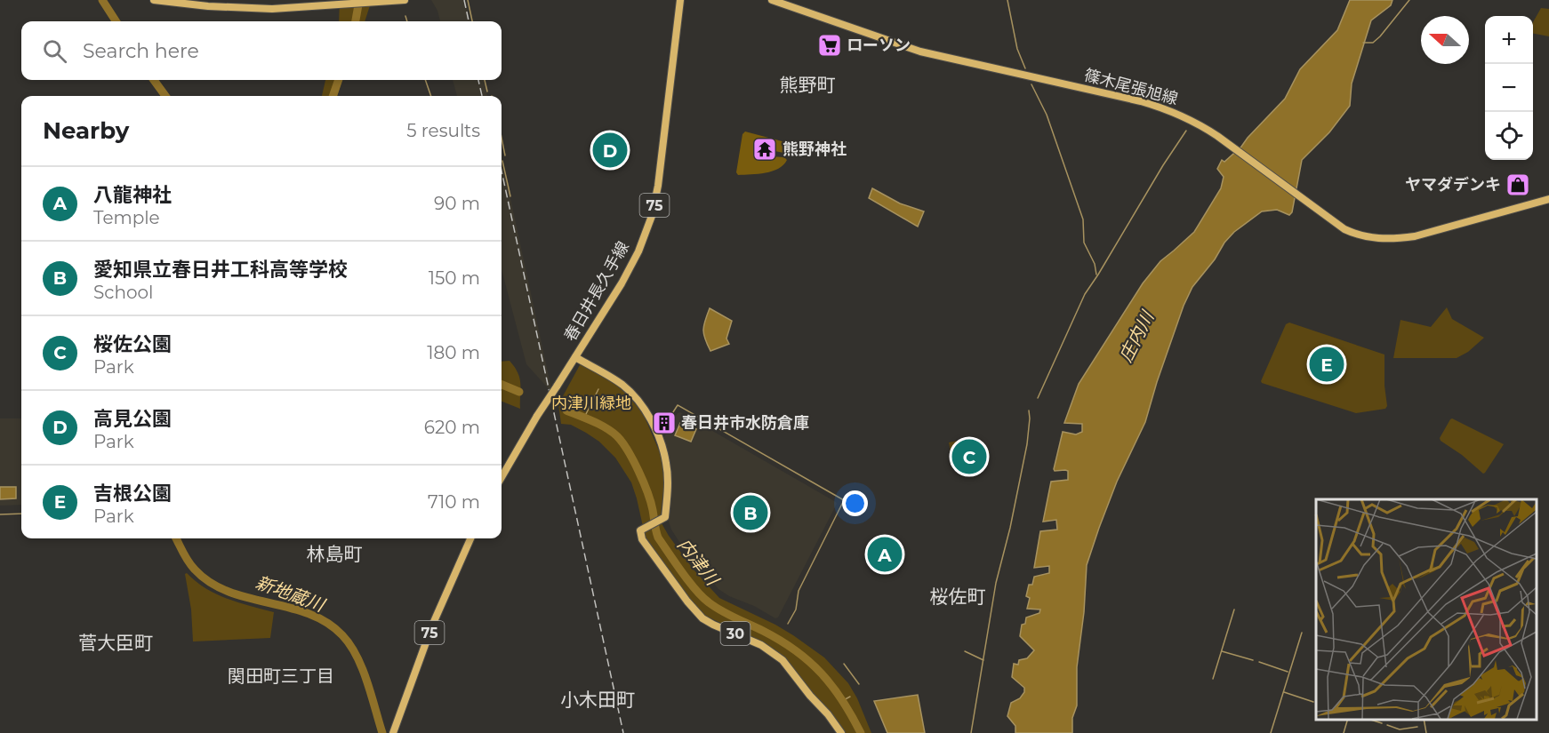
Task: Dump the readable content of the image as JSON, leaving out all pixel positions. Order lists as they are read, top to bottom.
{
  "streets": {
    "main road": [
      "篠木尾張旭線",
      "75",
      "春日井長久手線",
      "30"
    ]
  },
  "crossings": [
    ["春日井長久手線", "30"]
  ],
  "districts": [
    "熊野町",
    "林島町",
    "桜佐町",
    "菅大臣町",
    "関田町三丁目",
    "小木田町"
  ],
  "water": ["庄内川", "内津川", "新地蔵川"],
  "parks": ["内津川緑地"],
  "places": {
    "supermarket": ["ローソン"],
    "temple": ["熊野神社"],
    "shop": ["ヤマダデンキ"],
    "building": ["春日井市水防倉庫"]
  },
  "north": "left",
  "page": {
    "map_buttons": ["+", "−"],
    "search": "Search here",
    "heading": ["Nearby", "5 results"],
    "pins": [
      "D",
      "E",
      "C",
      "B",
      "A"
    ],
    "list": [
      {
        "mark": "A",
        "name": "八龍神社",
        "note": "Temple",
        "value": "90 m"
      },
      {
        "mark": "B",
        "name": "愛知県立春日井工科高等学校",
        "note": "School",
        "value": "150 m"
      },
      {
        "mark": "C",
        "name": "桜佐公園",
        "note": "Park",
        "value": "180 m"
      },
      {
        "mark": "D",
        "name": "高見公園",
        "note": "Park",
        "value": "620 m"
      },
      {
        "mark": "E",
        "name": "吉根公園",
        "note": "Park",
        "value": "710 m"
      }
    ]
  }
}
